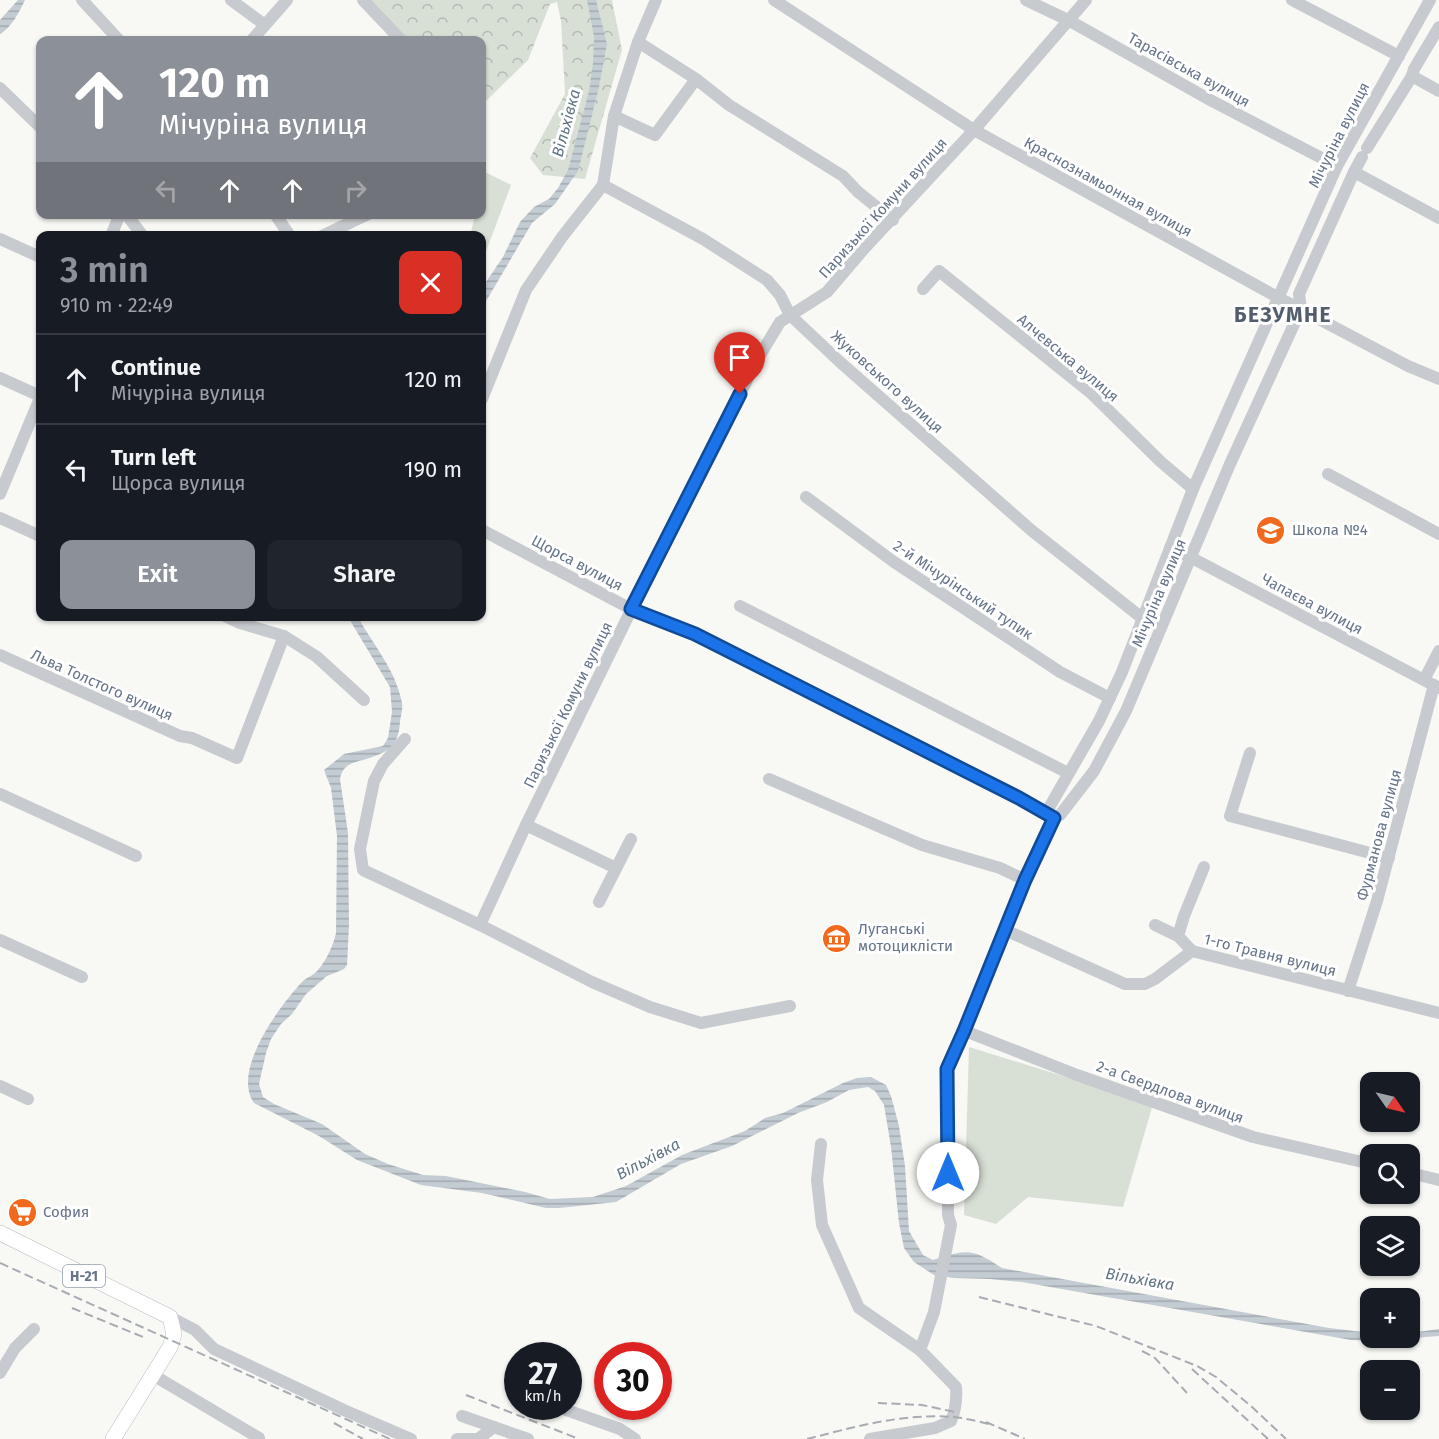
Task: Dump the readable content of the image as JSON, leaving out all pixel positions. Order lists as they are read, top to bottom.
{
  "streets": {
    "main road": ["Н-21"],
    "street": [
      "Тарасівська вулиця",
      "Мічуріна вулиця",
      "Краснознамьонная вулиця",
      "Паризької Комуни вулиця",
      "Алчевська вулиця",
      "Жуковського вулиця",
      "Щорса вулиця",
      "2-й Мічурінський тупик",
      "Чапаєва вулиця",
      "Льва Толстого вулиця",
      "Фурманова вулиця",
      "1-го Травня вулиця",
      "2-а Свердлова вулиця"
    ]
  },
  "crossings": [
    ["Тарасівська вулиця", "Мічуріна вулиця"],
    ["Тарасівська вулиця", "Паризької Комуни вулиця"],
    ["Мічуріна вулиця", "Краснознамьонная вулиця"],
    ["Мічуріна вулиця", "Алчевська вулиця"],
    ["Мічуріна вулиця", "Жуковського вулиця"],
    ["Мічуріна вулиця", "Щорса вулиця"],
    ["Мічуріна вулиця", "2-й Мічурінський тупик"],
    ["Мічуріна вулиця", "Чапаєва вулиця"],
    ["Мічуріна вулиця", "1-го Травня вулиця"],
    ["Мічуріна вулиця", "2-а Свердлова вулиця"],
    ["Краснознамьонная вулиця", "Паризької Комуни вулиця"],
    ["Паризької Комуни вулиця", "Жуковського вулиця"],
    ["Паризької Комуни вулиця", "Щорса вулиця"],
    ["Чапаєва вулиця", "Фурманова вулиця"],
    ["Фурманова вулиця", "1-го Травня вулиця"]
  ],
  "districts": ["БЕЗУМНЕ"],
  "water": ["Вільхівка"],
  "places": {
    "school or university": ["Школа №4"],
    "museum": ["Луганські мотоциклісти"],
    "supermarket": ["София"]
  },
  "north": "bottom right",
  "page": {
    "turn": ["120 m", "Мічуріна вулиця"],
    "heading": ["3 min", "910 m · 22:49"],
    "list": [
      {
        "name": "Continue",
        "note": "Мічуріна вулиця",
        "value": "120 m"
      },
      {
        "name": "Turn left",
        "note": "Щорса вулиця",
        "value": "190 m"
      }
    ],
    "buttons": ["Exit", "Share"],
    "map_buttons": ["+", "−"],
    "speed": "27 km/h",
    "limit": "30"
  }
}
